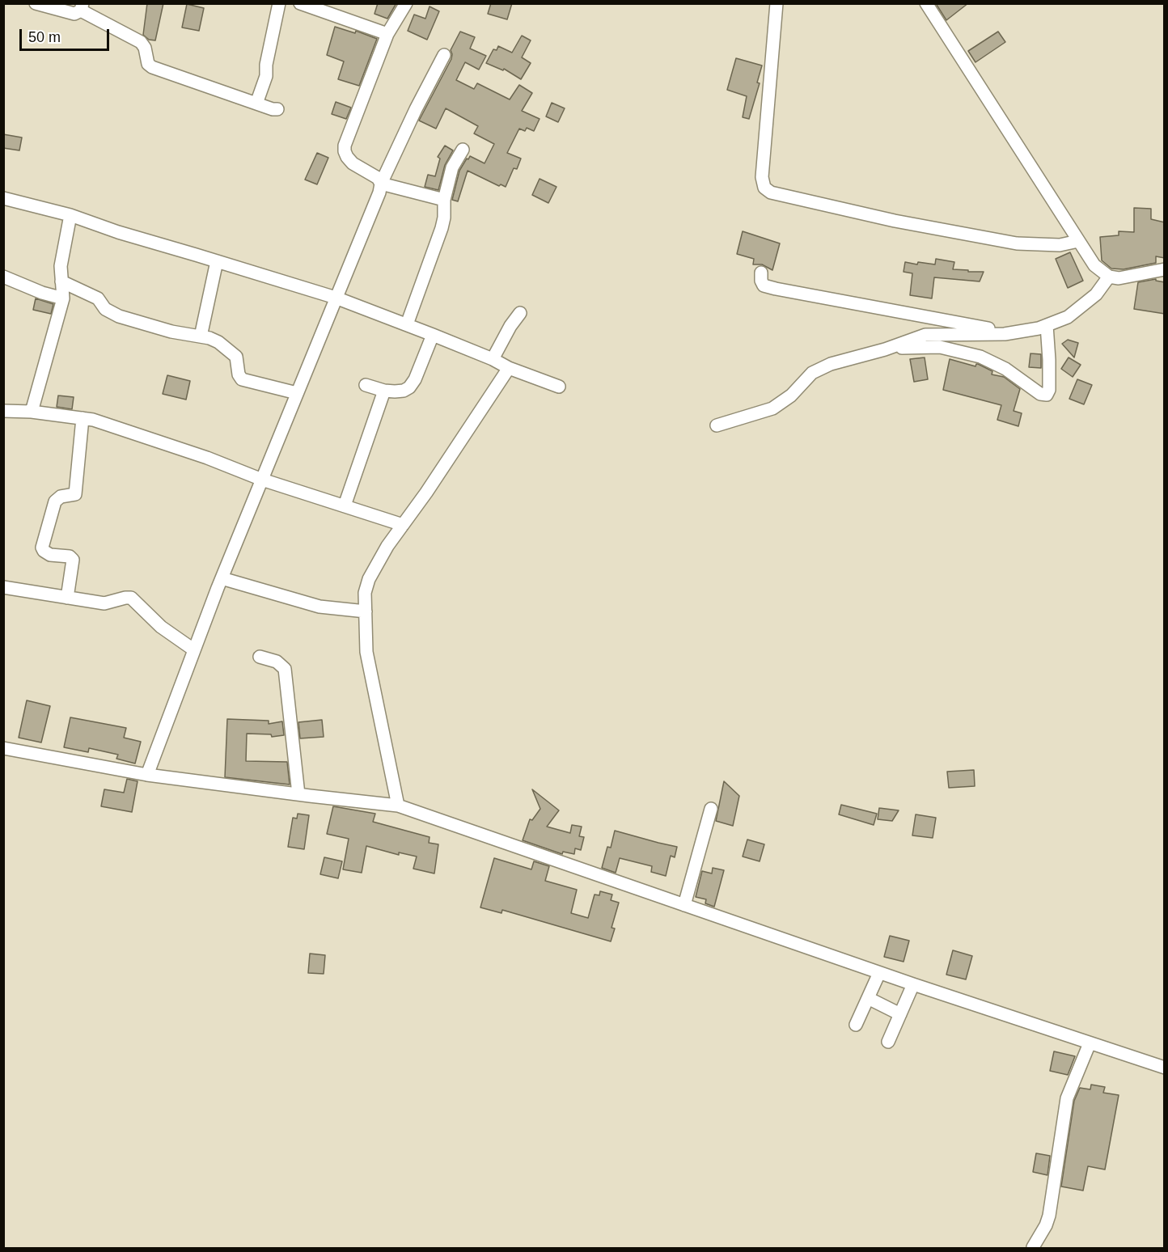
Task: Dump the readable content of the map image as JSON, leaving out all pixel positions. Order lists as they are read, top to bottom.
{
  "scale_bar": "50 m"
}
